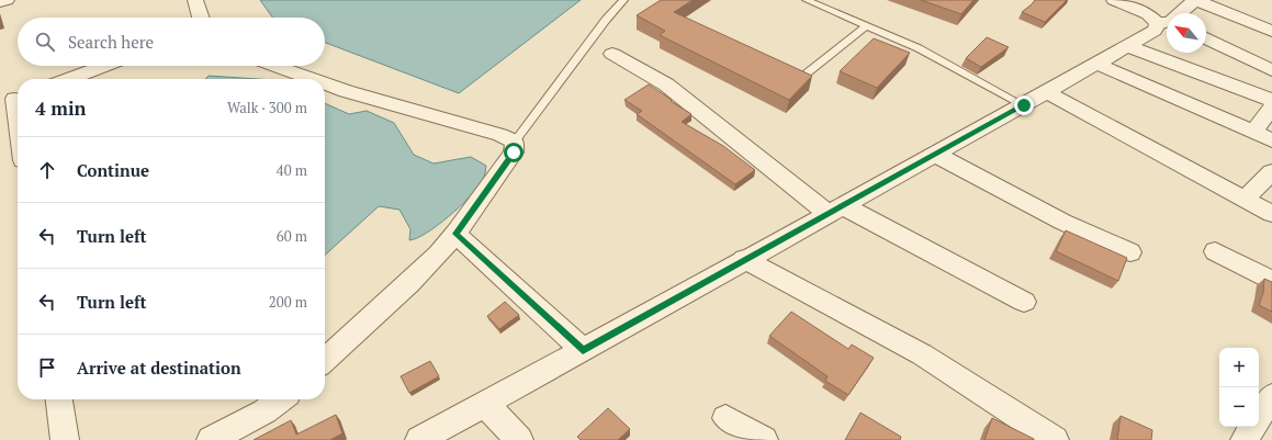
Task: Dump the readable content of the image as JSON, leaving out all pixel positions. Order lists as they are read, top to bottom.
{
  "north": "top left",
  "page": {
    "search": "Search here",
    "heading": ["4 min", "Walk · 300 m"],
    "list": [
      ["Continue", "40 m"],
      ["Turn left", "60 m"],
      ["Turn left", "200 m"],
      "Arrive at destination"
    ],
    "map_buttons": ["+", "−"]
  }
}
